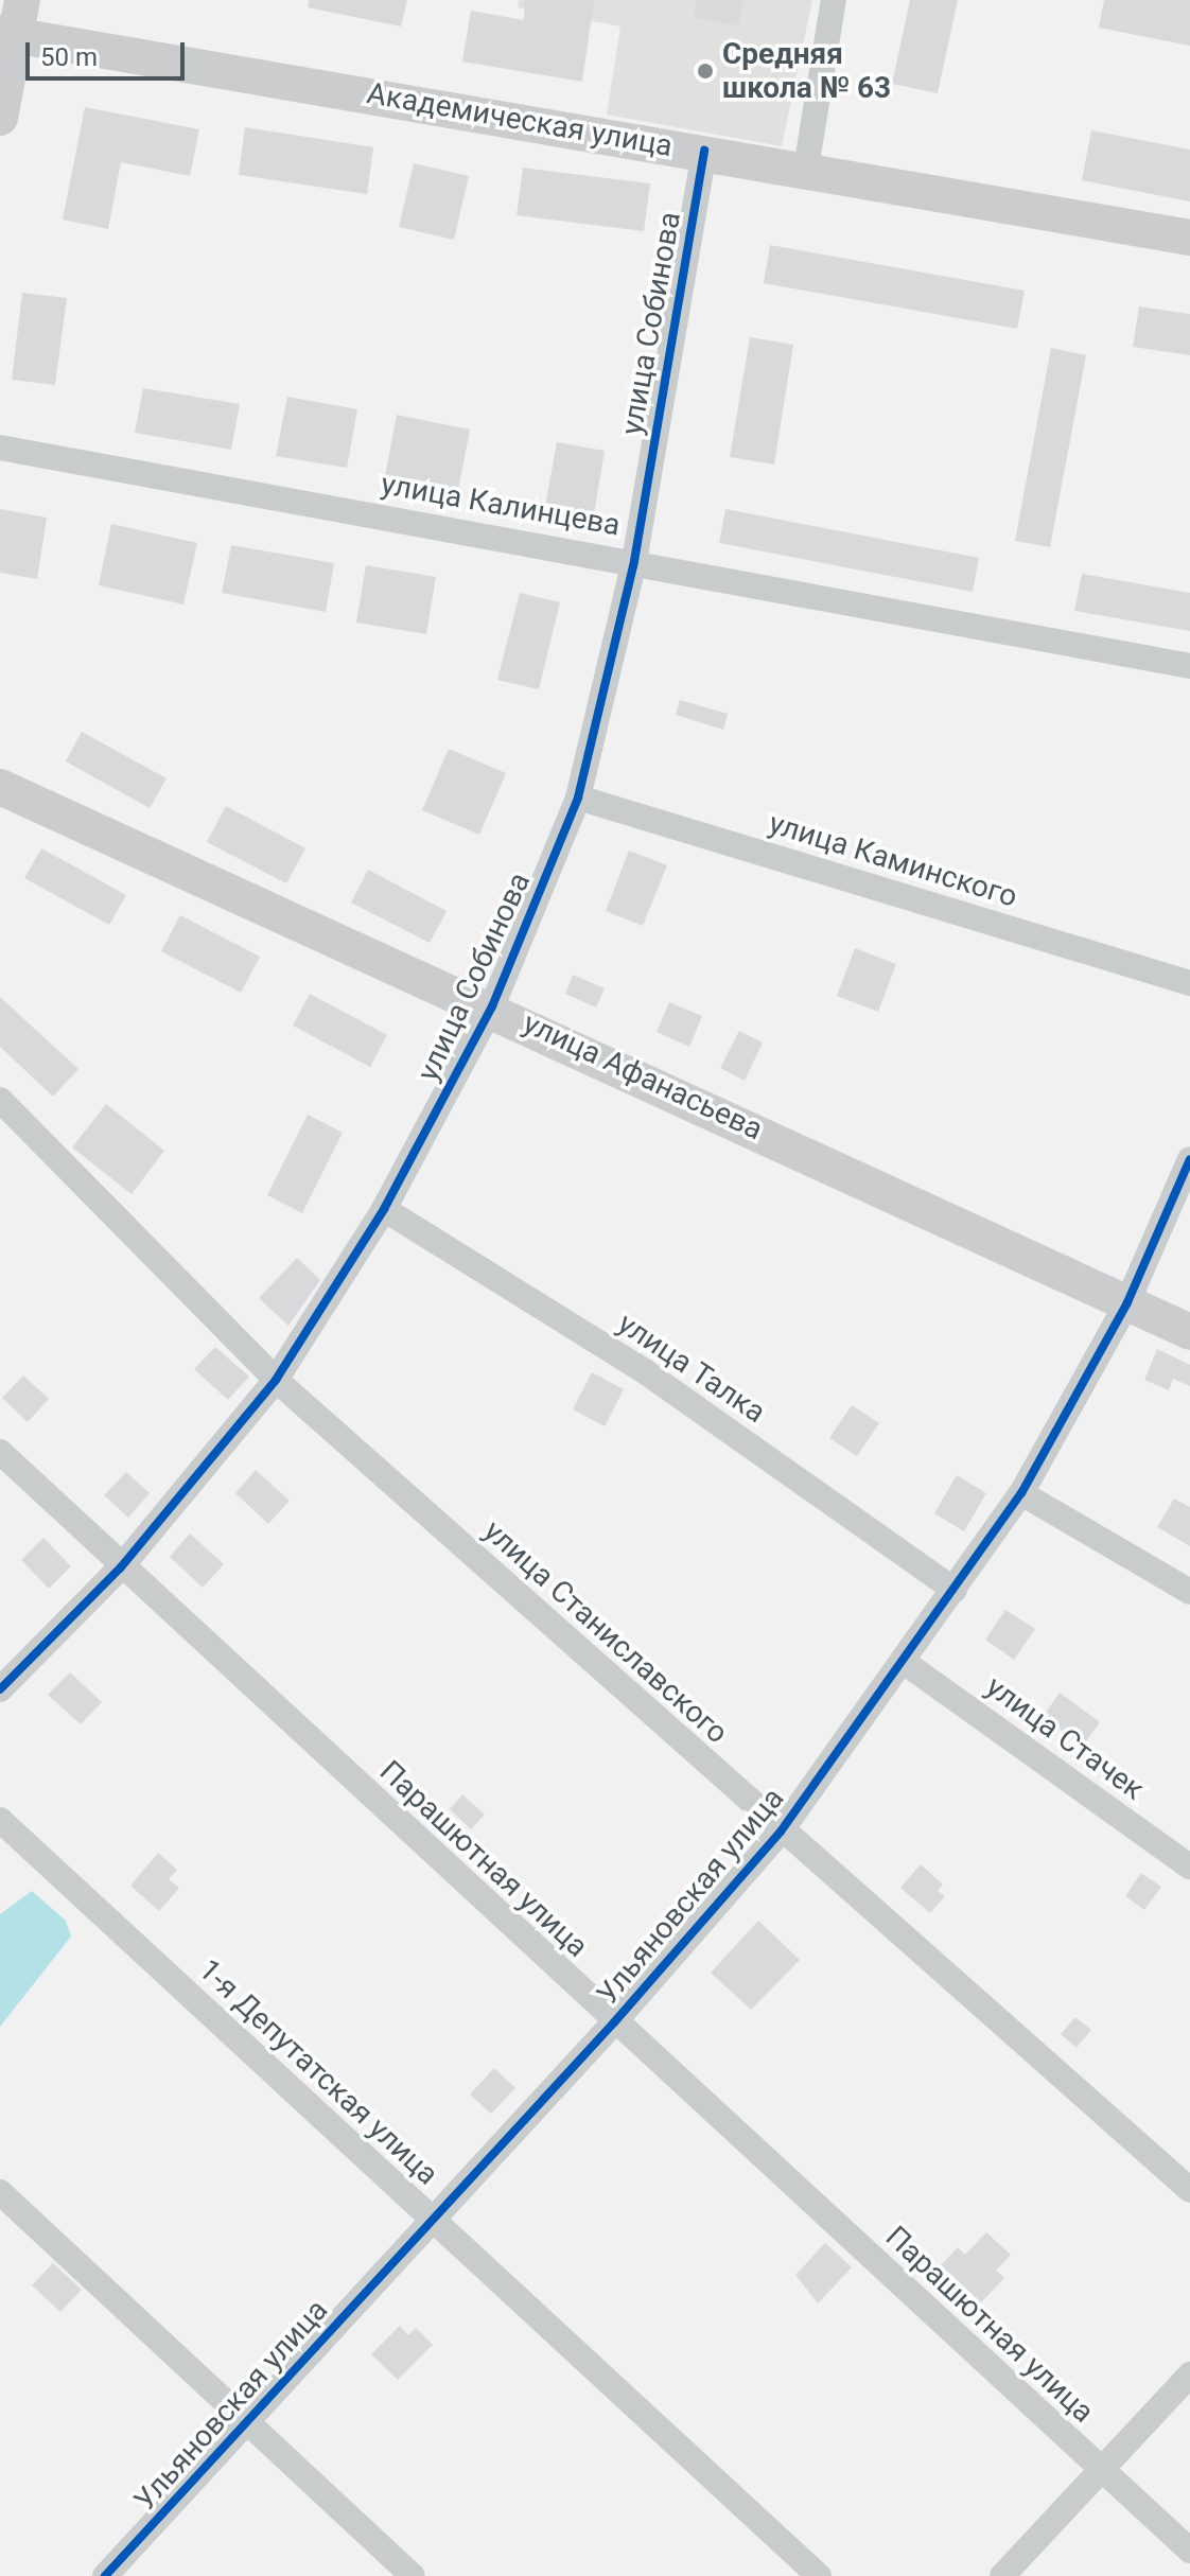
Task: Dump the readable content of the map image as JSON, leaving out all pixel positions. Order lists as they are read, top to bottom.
{
  "streets": {
    "street": [
      "Академическая улица",
      "улица Собинова",
      "улица Калинцева",
      "улица Каминского",
      "улица Афанасьева",
      "улица Талка",
      "улица Станиславского",
      "улица Стачек",
      "Парашютная улица",
      "Ульяновская улица",
      "1-я Депутатская улица"
    ]
  },
  "crossings": [
    ["Академическая улица", "улица Собинова"],
    ["улица Собинова", "улица Калинцева"],
    ["улица Собинова", "улица Каминского"],
    ["улица Собинова", "улица Афанасьева"],
    ["улица Собинова", "улица Талка"],
    ["улица Собинова", "улица Станиславского"],
    ["улица Собинова", "Парашютная улица"],
    ["улица Афанасьева", "Ульяновская улица"],
    ["улица Талка", "Ульяновская улица"],
    ["улица Станиславского", "Ульяновская улица"],
    ["улица Стачек", "Ульяновская улица"],
    ["Парашютная улица", "Ульяновская улица"],
    ["Ульяновская улица", "1-я Депутатская улица"]
  ],
  "places": ["Средняя школа № 63"],
  "scale_bar": "50 m"
}
